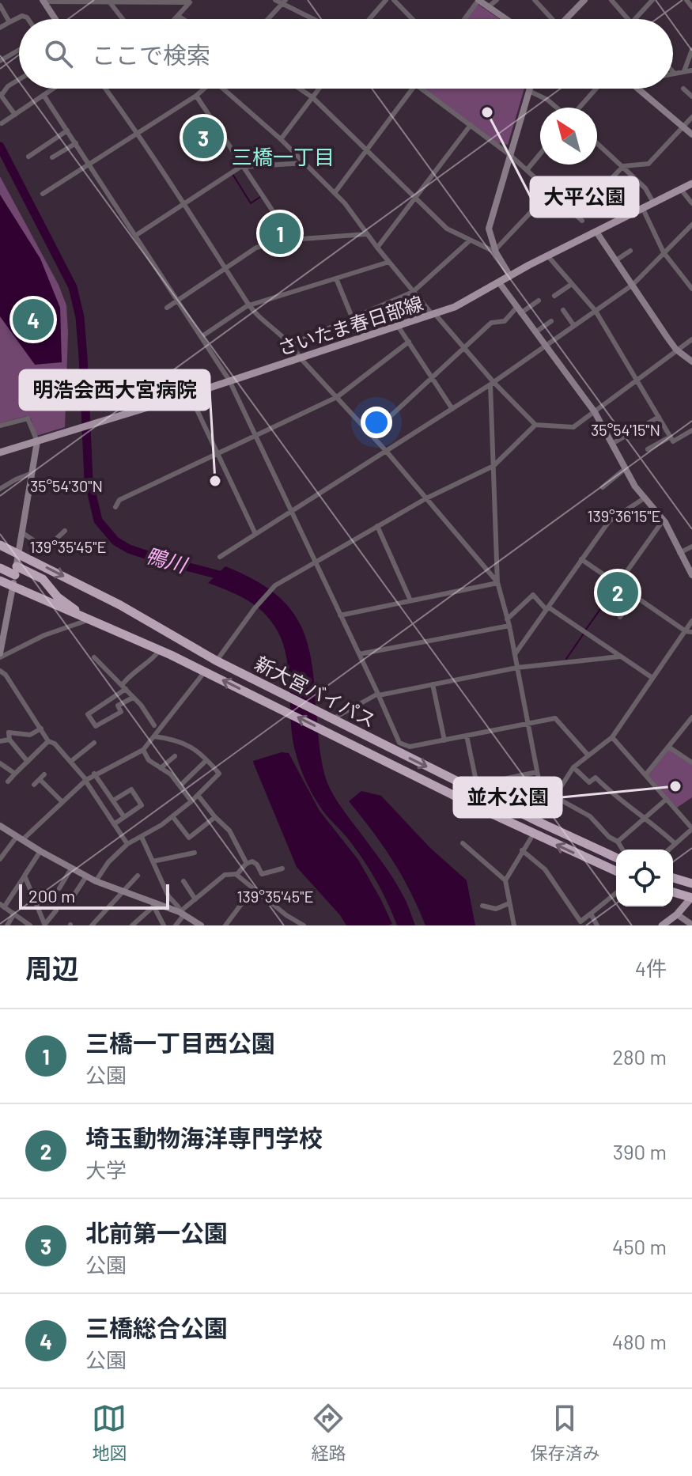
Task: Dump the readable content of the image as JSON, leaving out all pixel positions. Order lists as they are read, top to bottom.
{
  "streets": {
    "highway": ["新大宮バイパス"],
    "main road": ["さいたま春日部線"]
  },
  "districts": ["三橋一丁目"],
  "water": ["鴨川"],
  "places": ["大平公園", "明浩会西大宮病院", "並木公園"],
  "scale_bar": "200 m",
  "north": "top left",
  "page": {
    "search": "ここで検索",
    "pins": [
      "3",
      "1",
      "4",
      "2"
    ],
    "scale": "200 m",
    "heading": ["周辺", "4件"],
    "list": [
      {
        "mark": "1",
        "name": "三橋一丁目西公園",
        "note": "公園",
        "value": "280 m"
      },
      {
        "mark": "2",
        "name": "埼玉動物海洋専門学校",
        "note": "大学",
        "value": "390 m"
      },
      {
        "mark": "3",
        "name": "北前第一公園",
        "note": "公園",
        "value": "450 m"
      },
      {
        "mark": "4",
        "name": "三橋総合公園",
        "note": "公園",
        "value": "480 m"
      }
    ],
    "nav": ["地図", "経路", "保存済み"]
  },
  "coordinates": [
    "35°54'15\"N",
    "35°54'30\"N",
    "139°36'15\"E",
    "139°35'45\"E"
  ]
}
